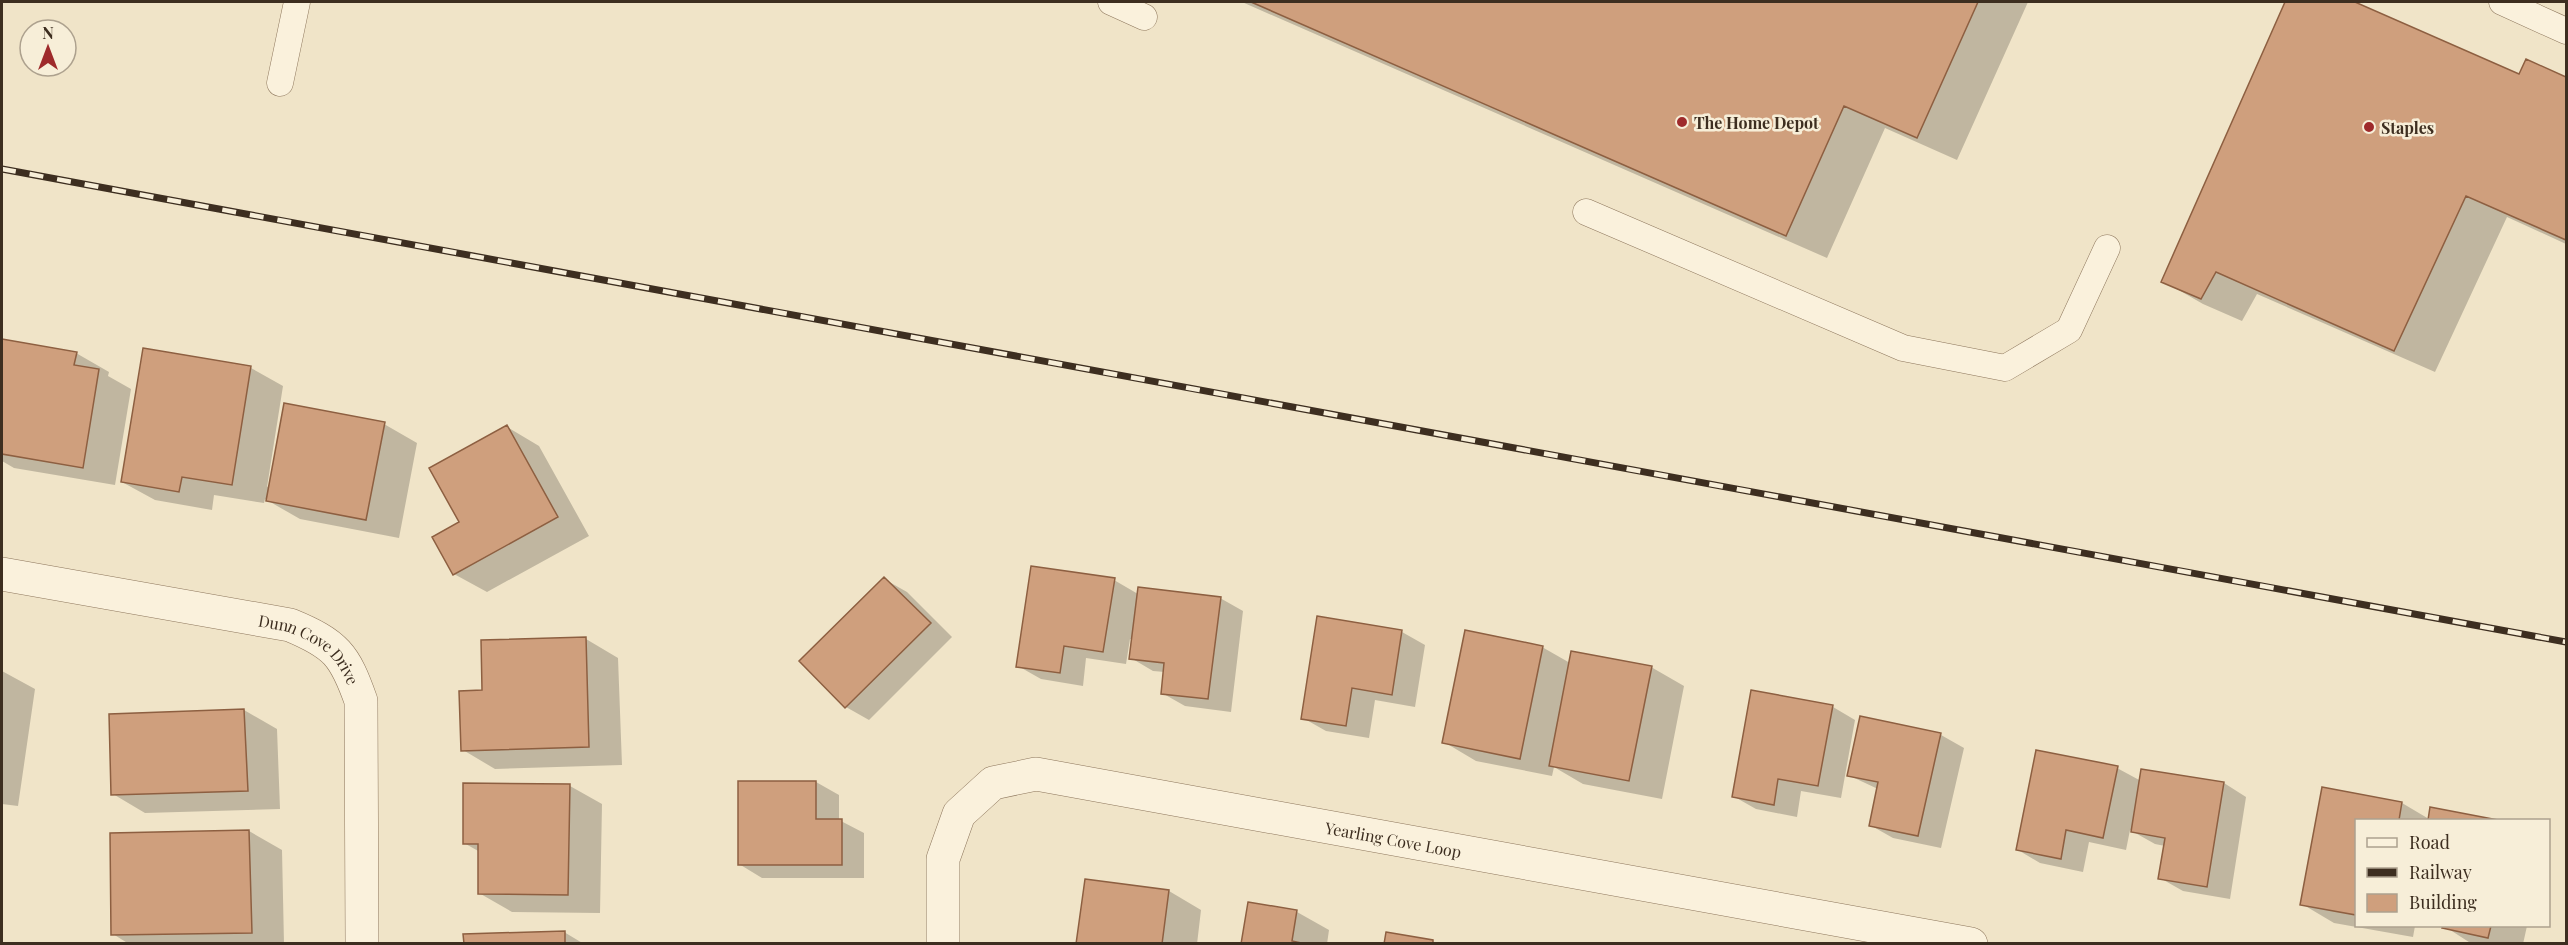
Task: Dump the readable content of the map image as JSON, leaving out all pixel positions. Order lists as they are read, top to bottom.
{
  "streets": {
    "street": ["Dunn Cove Drive", "Yearling Cove Loop"]
  },
  "places": ["The Home Depot", "Staples"],
  "legend": ["Road", "Railway", "Building"],
  "north": "top"
}
